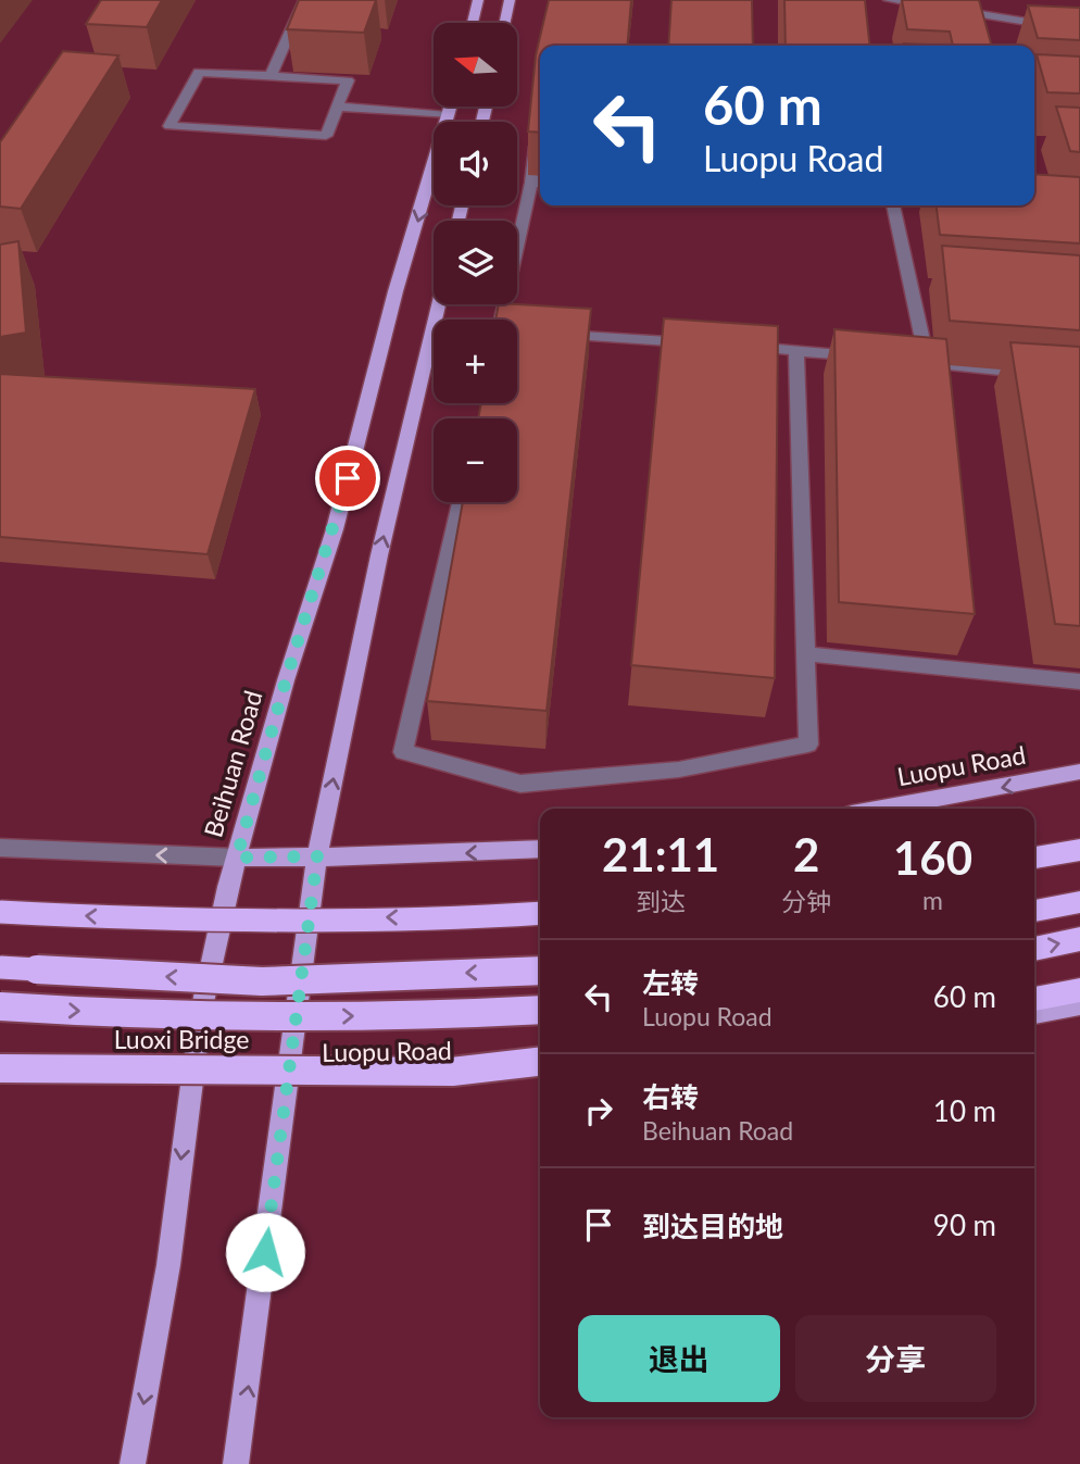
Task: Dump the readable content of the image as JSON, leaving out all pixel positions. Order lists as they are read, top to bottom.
{
  "streets": {
    "highway": ["Luoxi Bridge"],
    "main road": ["Beihuan Road", "Luopu Road"]
  },
  "crossings": [
    ["Beihuan Road", "Luopu Road"]
  ],
  "north": "left",
  "page": {
    "map_buttons": ["+", "−"],
    "turn": ["60 m", "Luopu Road"],
    "eta": [
      "21:11",
      "到达",
      "2",
      "分钟",
      "160",
      "m"
    ],
    "list": [
      {
        "name": "左转",
        "note": "Luopu Road",
        "value": "60 m"
      },
      {
        "name": "右转",
        "note": "Beihuan Road",
        "value": "10 m"
      },
      {
        "name": "到达目的地",
        "value": "90 m"
      }
    ],
    "buttons": ["退出", "分享"]
  }
}
